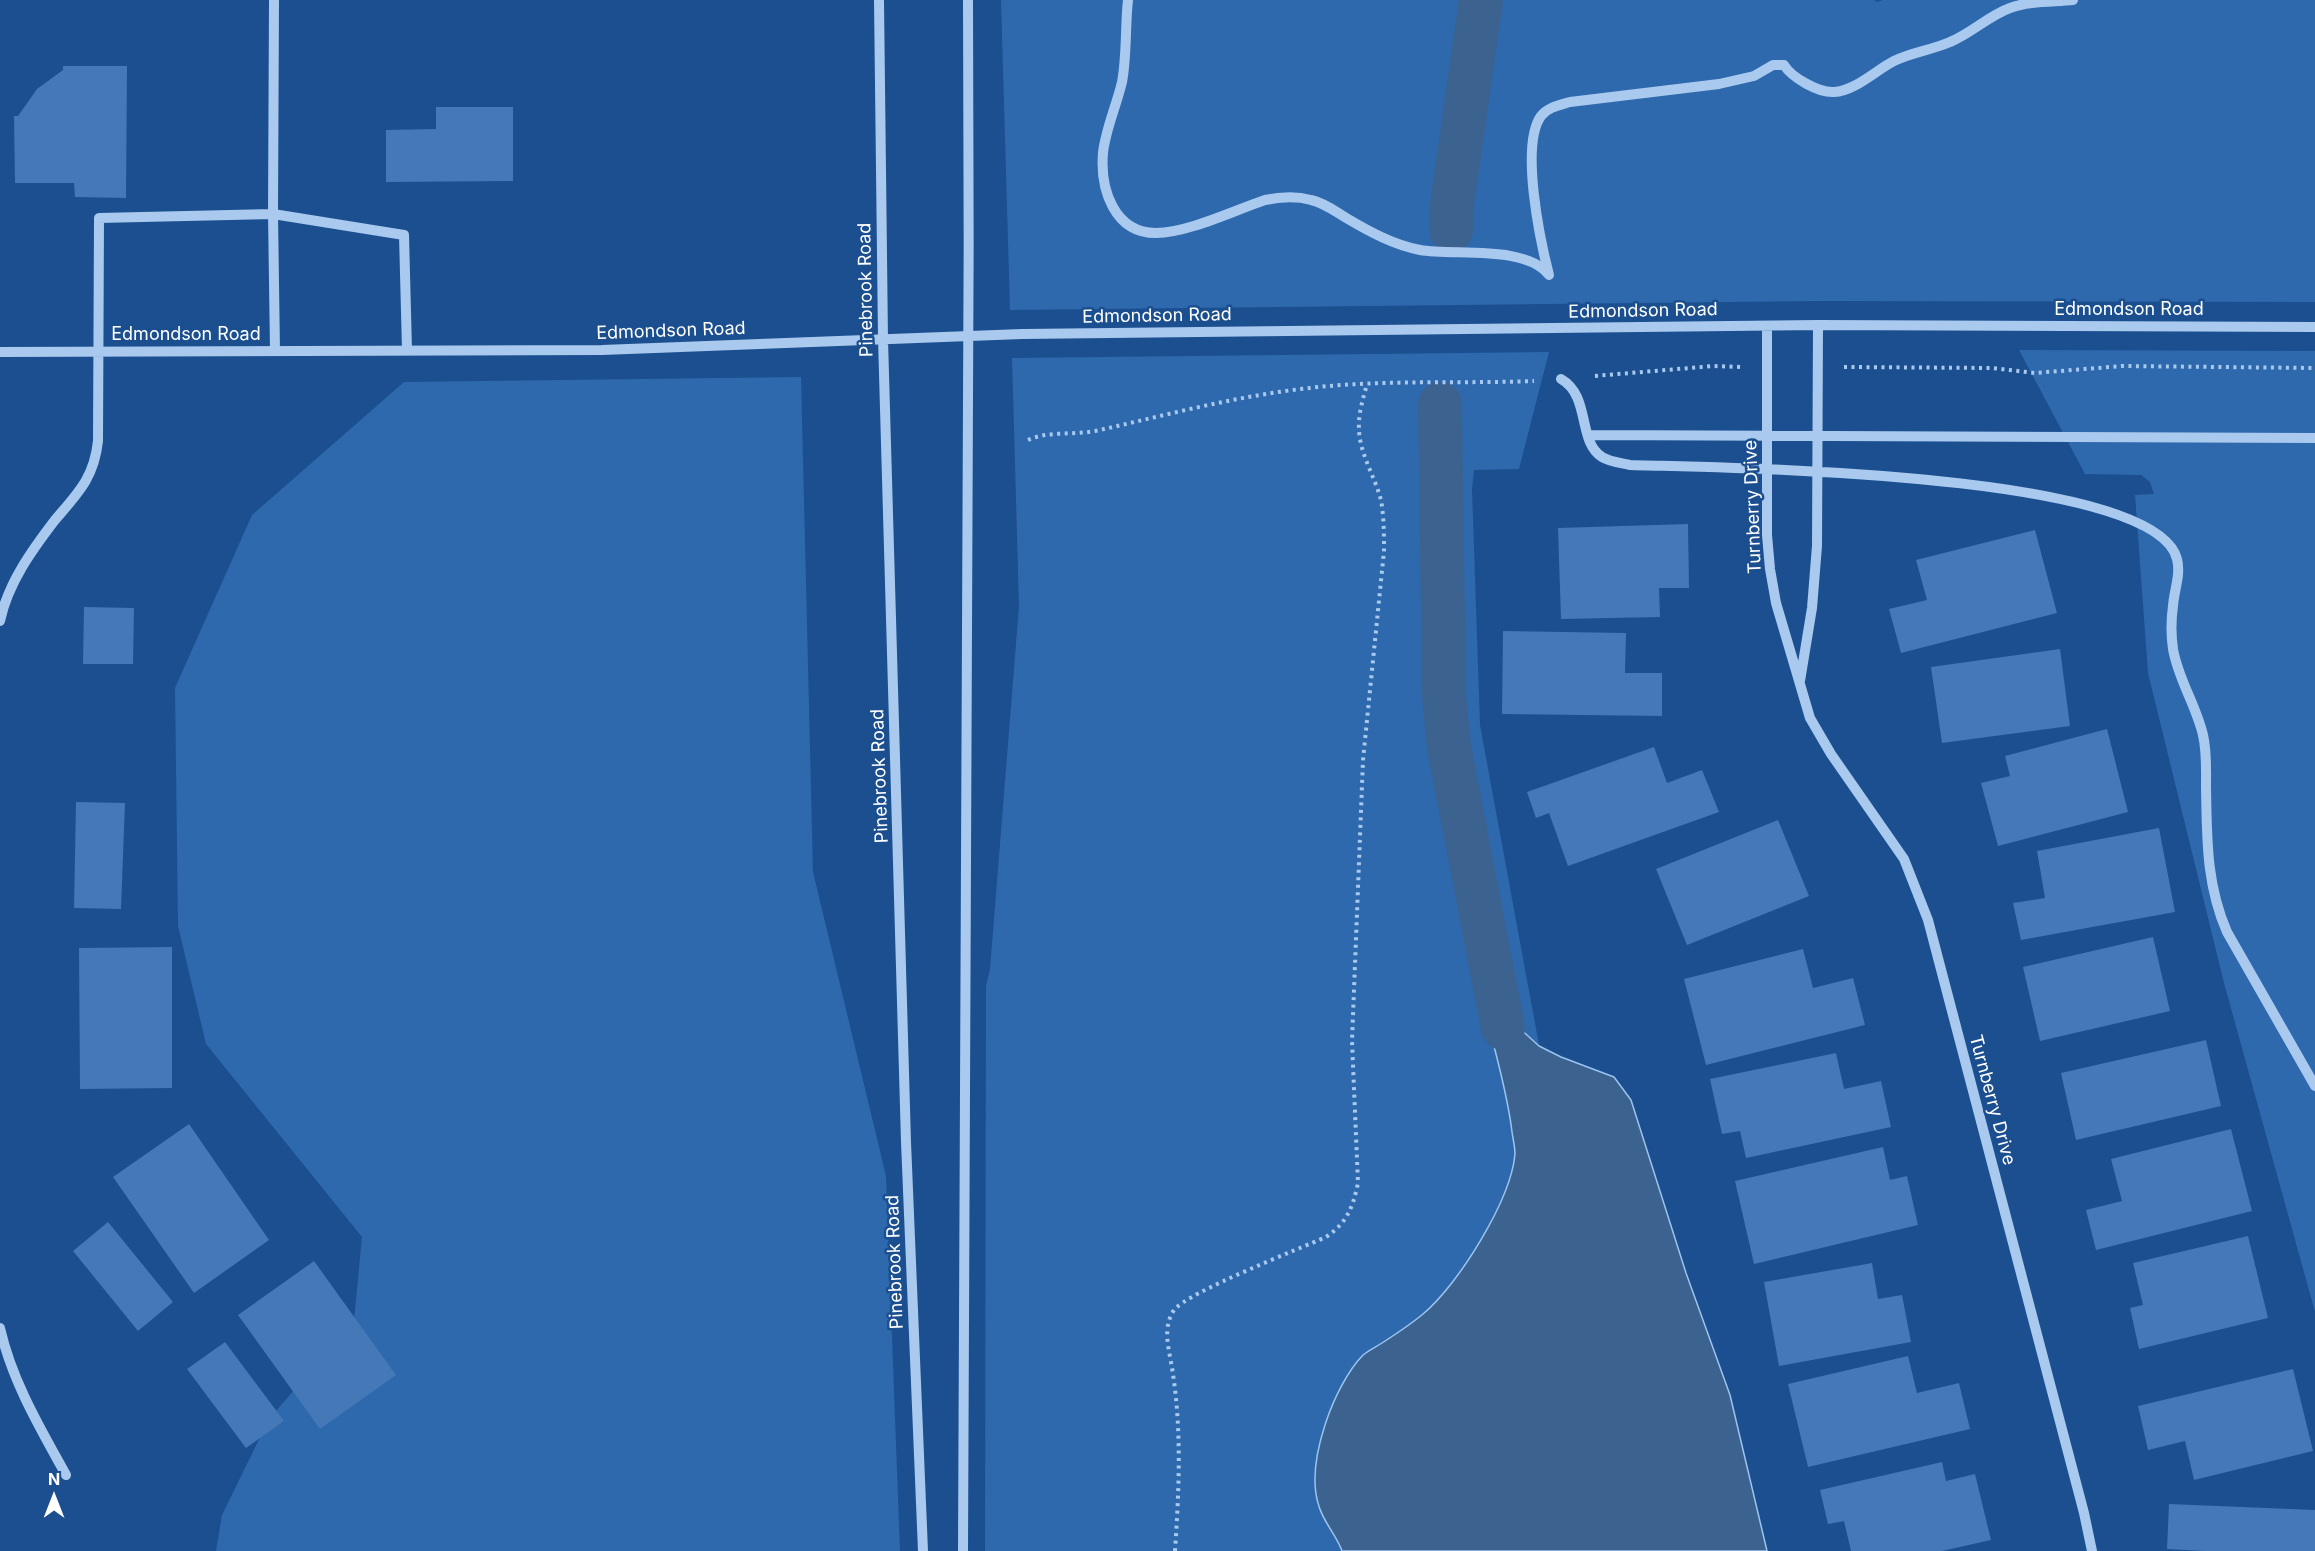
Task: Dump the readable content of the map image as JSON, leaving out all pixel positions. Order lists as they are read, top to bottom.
{
  "streets": {
    "street": ["Pinebrook Road", "Edmondson Road", "Turnberry Drive"]
  },
  "crossings": [
    ["Pinebrook Road", "Edmondson Road"],
    ["Edmondson Road", "Turnberry Drive"]
  ],
  "north": "top"
}
